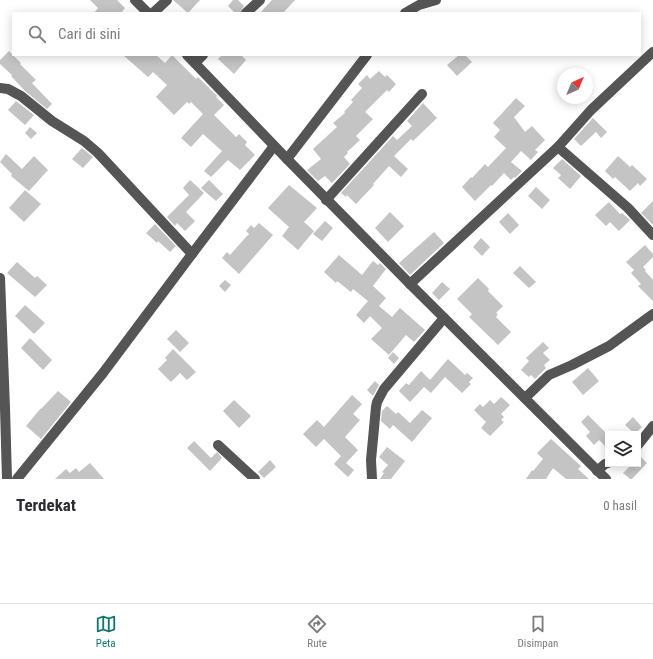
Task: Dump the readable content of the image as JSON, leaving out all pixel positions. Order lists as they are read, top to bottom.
{
  "north": "top right",
  "page": {
    "search": "Cari di sini",
    "heading": ["Terdekat", "0 hasil"],
    "nav": ["Peta", "Rute", "Disimpan"]
  }
}
